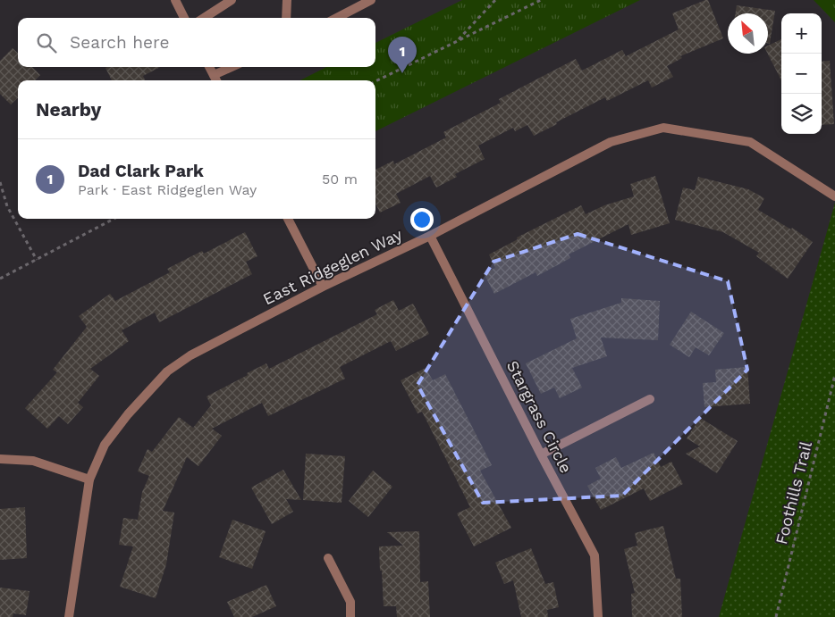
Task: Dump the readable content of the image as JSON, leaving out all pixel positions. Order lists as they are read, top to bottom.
{
  "streets": {
    "street": ["East Ridgeglen Way", "Stargrass Circle"],
    "path": ["Foothills Trail"]
  },
  "crossings": [
    ["East Ridgeglen Way", "Stargrass Circle"]
  ],
  "north": "top left",
  "page": {
    "map_buttons": ["+", "−"],
    "search": "Search here",
    "pins": "1",
    "heading": "Nearby",
    "list": [
      {
        "mark": "1",
        "name": "Dad Clark Park",
        "note": "Park · East Ridgeglen Way",
        "value": "50 m"
      }
    ]
  }
}
